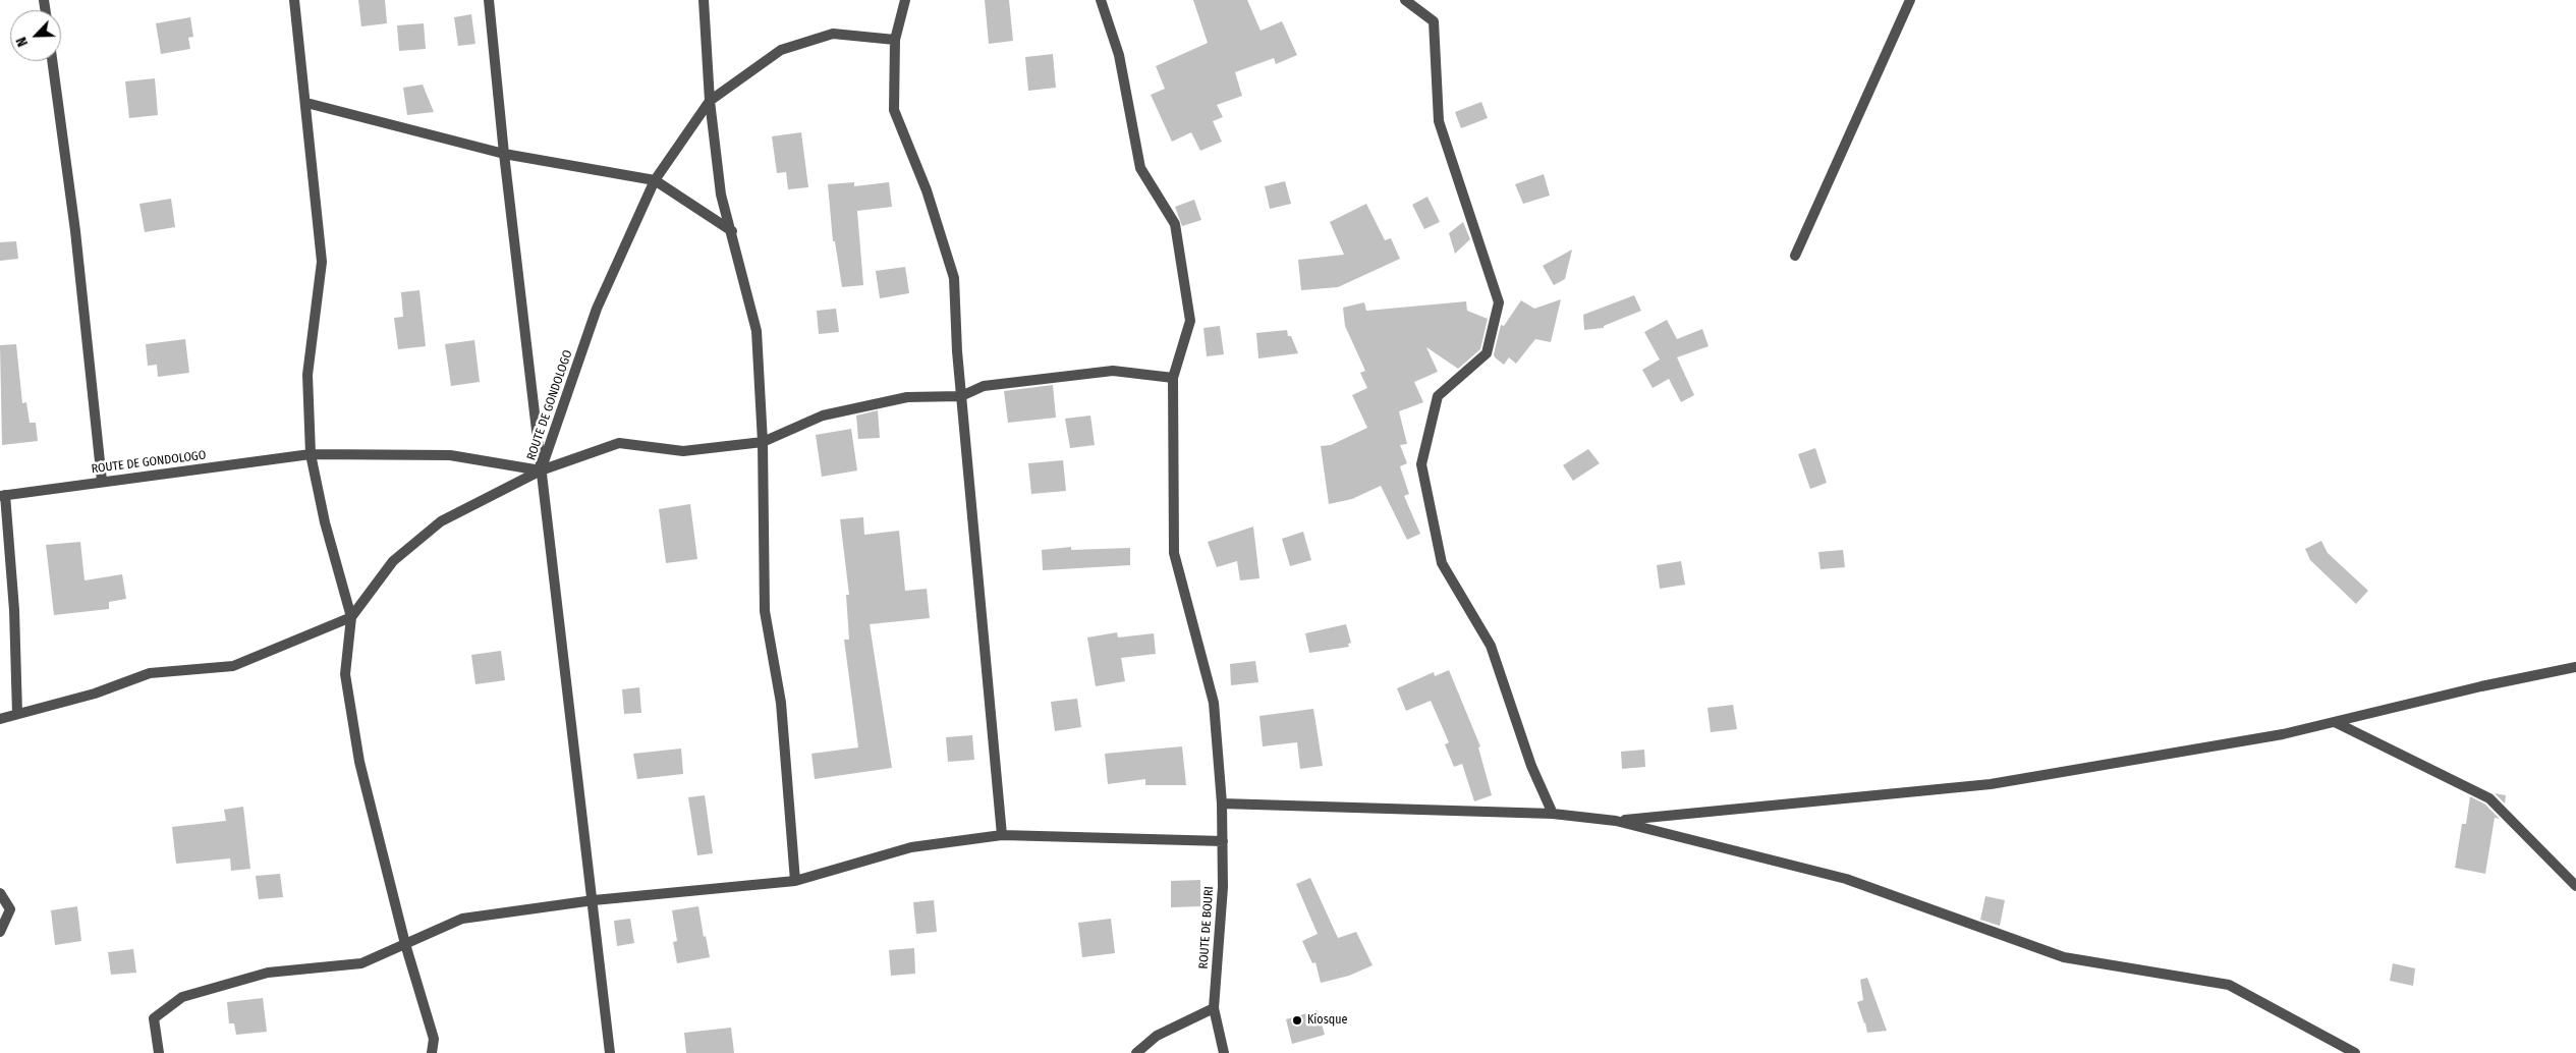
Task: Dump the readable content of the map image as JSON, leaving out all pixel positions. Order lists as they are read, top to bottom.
{
  "streets": {
    "street": ["ROUTE DE GONDOLOGO", "ROUTE DE BOURI"]
  },
  "places": ["Kiosque"],
  "north": "bottom left"
}
